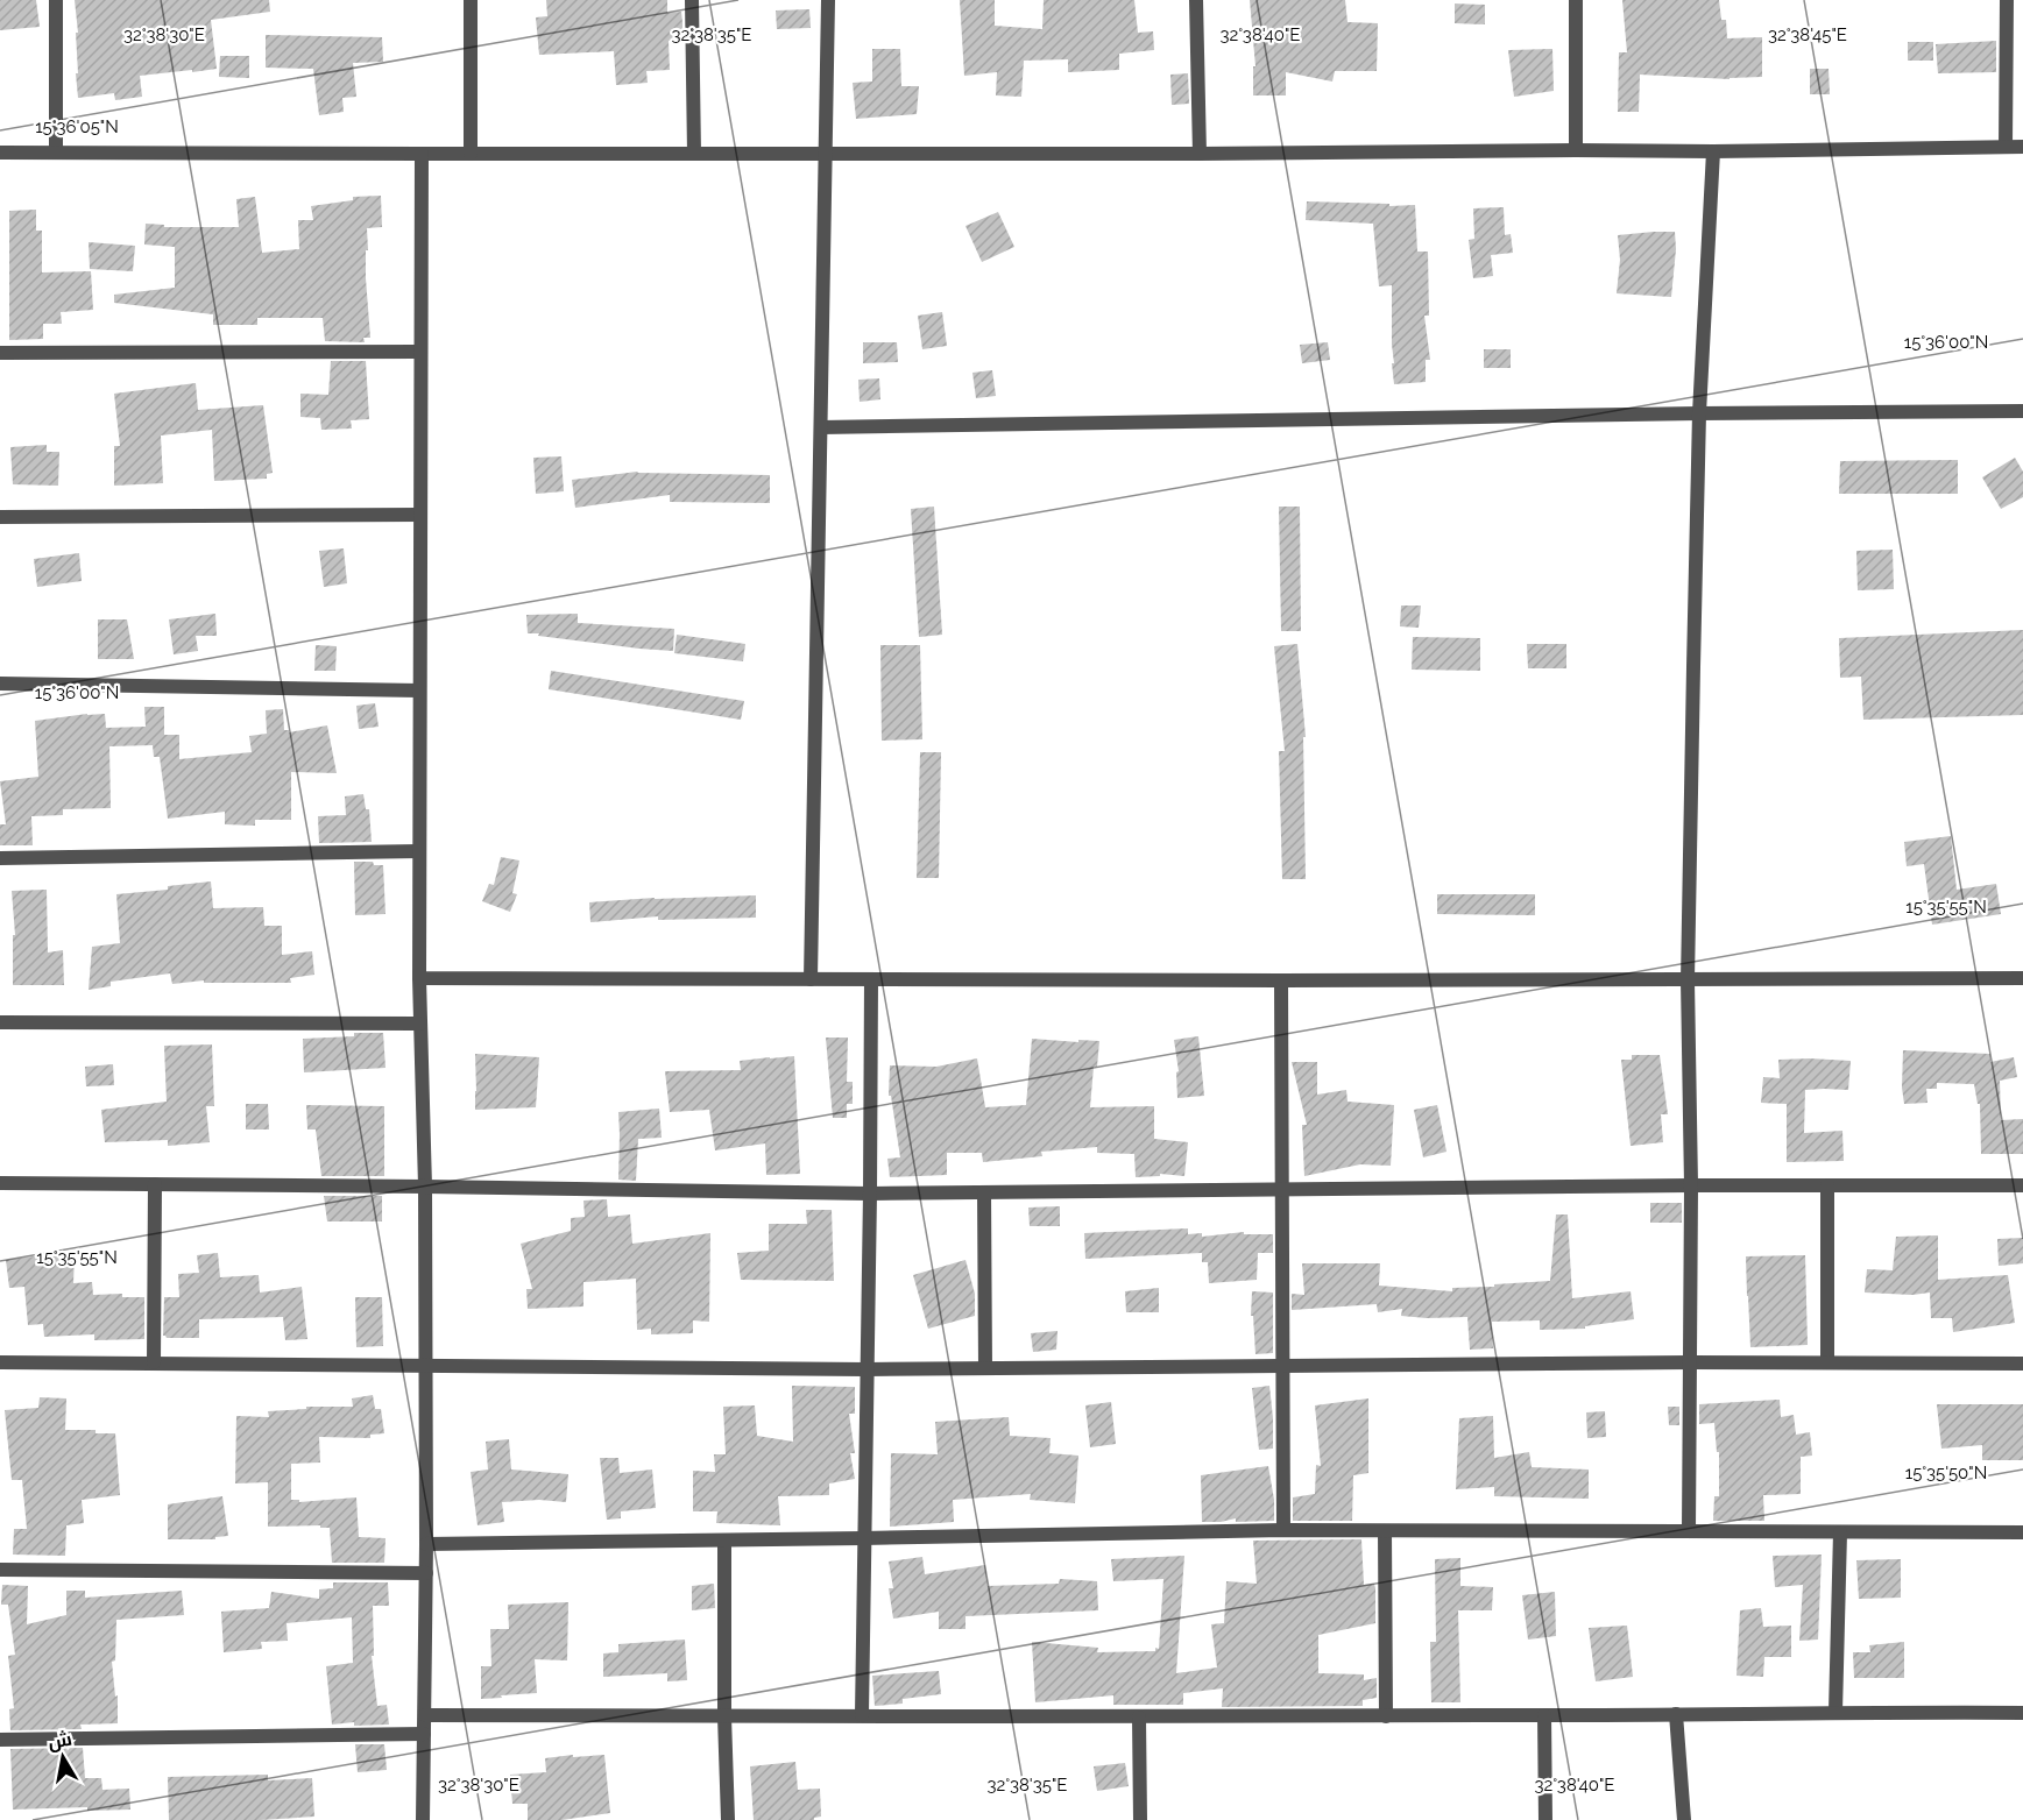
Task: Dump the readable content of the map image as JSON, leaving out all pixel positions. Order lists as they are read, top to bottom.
{
  "north": "top",
  "coordinates": [
    "32°38'30\"E",
    "32°38'35\"E",
    "32°38'40\"E",
    "32°38'45\"E",
    "15°36'05\"N",
    "15°36'00\"N",
    "15°35'55\"N",
    "15°35'50\"N"
  ]
}
